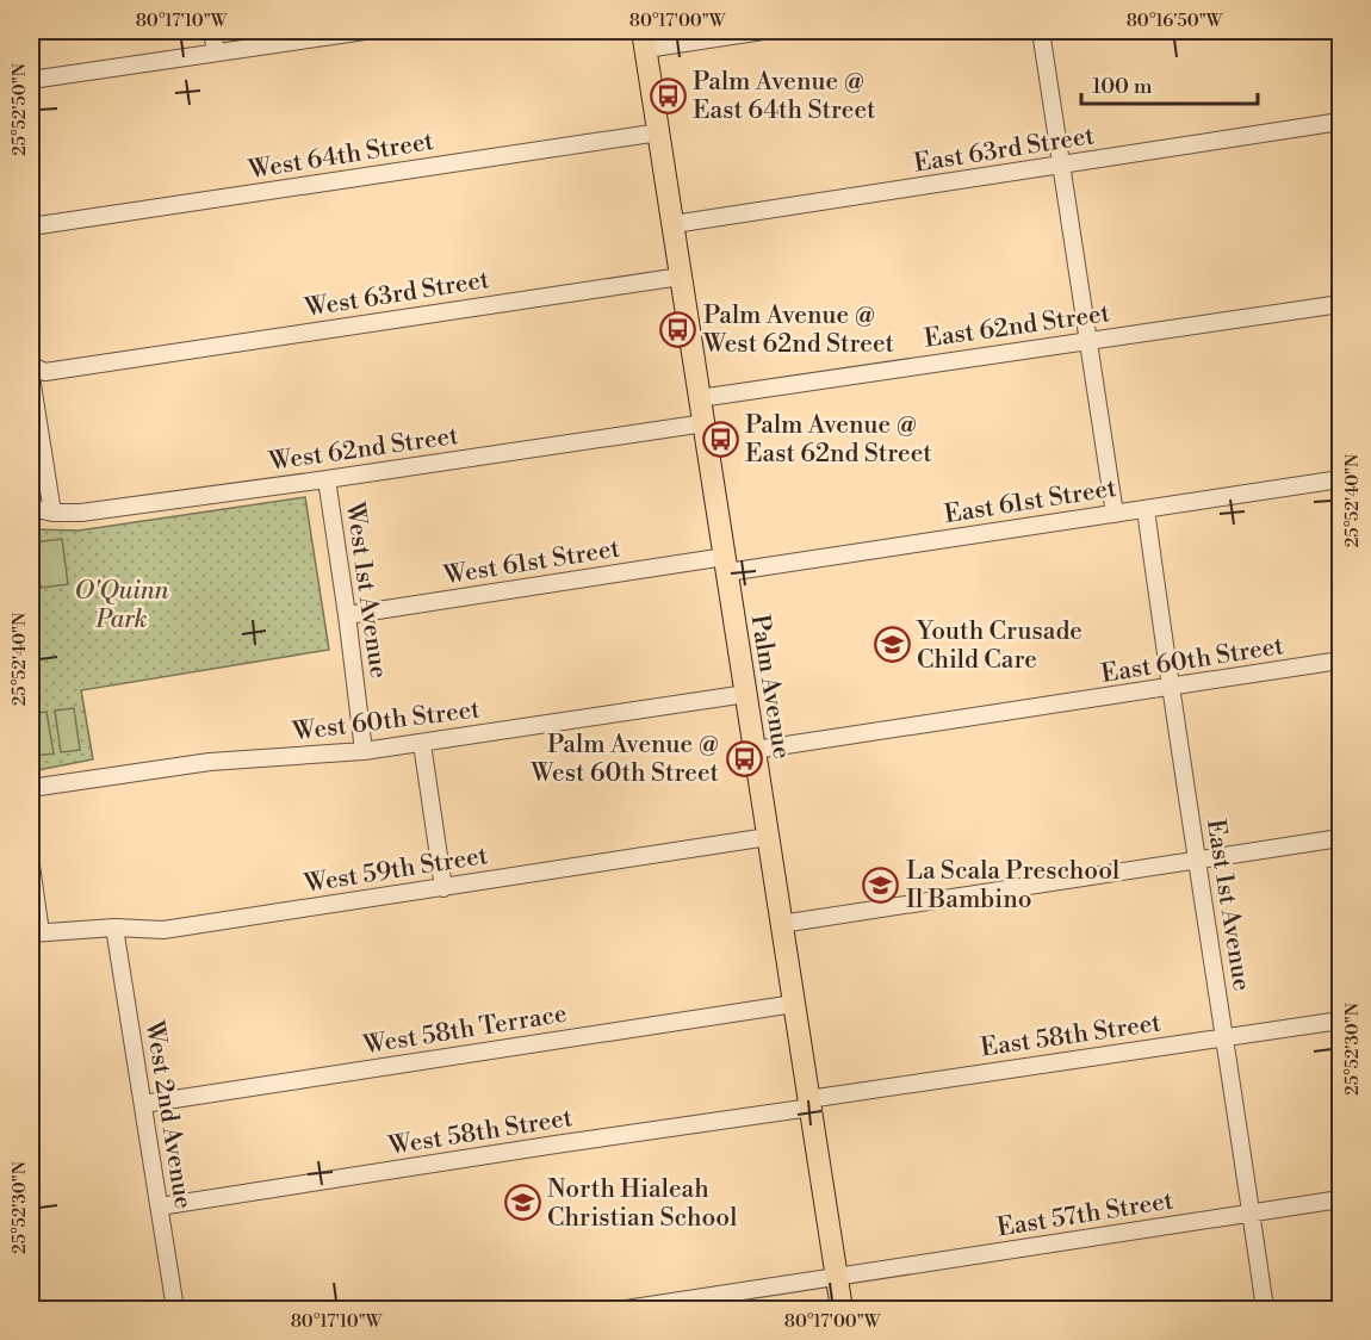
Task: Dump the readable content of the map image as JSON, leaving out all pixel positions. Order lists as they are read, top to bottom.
{
  "streets": {
    "main road": ["Palm Avenue"],
    "street": [
      "East 63rd Street",
      "West 64th Street",
      "West 63rd Street",
      "East 62nd Street",
      "West 62nd Street",
      "East 61st Street",
      "West 61st Street",
      "West 1st Avenue",
      "East 60th Street",
      "West 60th Street",
      "West 59th Street",
      "East 1st Avenue",
      "West 58th Terrace",
      "East 58th Street",
      "West 2nd Avenue",
      "West 58th Street",
      "East 57th Street"
    ]
  },
  "crossings": [
    ["East 63rd Street", "Palm Avenue"],
    ["West 64th Street", "Palm Avenue"],
    ["West 63rd Street", "Palm Avenue"],
    ["East 62nd Street", "Palm Avenue"],
    ["West 62nd Street", "West 1st Avenue"],
    ["West 62nd Street", "Palm Avenue"],
    ["East 61st Street", "West 61st Street"],
    ["East 61st Street", "Palm Avenue"],
    ["East 61st Street", "East 1st Avenue"],
    ["West 61st Street", "West 1st Avenue"],
    ["West 61st Street", "Palm Avenue"],
    ["West 1st Avenue", "West 60th Street"],
    ["East 60th Street", "Palm Avenue"],
    ["East 60th Street", "East 1st Avenue"],
    ["Palm Avenue", "West 60th Street"],
    ["Palm Avenue", "West 59th Street"],
    ["Palm Avenue", "West 58th Terrace"],
    ["Palm Avenue", "East 58th Street"],
    ["Palm Avenue", "West 58th Street"],
    ["Palm Avenue", "East 57th Street"],
    ["West 59th Street", "West 2nd Avenue"],
    ["East 1st Avenue", "East 58th Street"],
    ["East 1st Avenue", "East 57th Street"],
    ["West 58th Terrace", "West 2nd Avenue"],
    ["East 58th Street", "West 58th Street"],
    ["West 2nd Avenue", "West 58th Street"]
  ],
  "parks": ["O'Quinn Park"],
  "places": {
    "bus stop": [
      "Palm Avenue @ East 64th Street",
      "Palm Avenue @ West 62nd Street",
      "Palm Avenue @ East 62nd Street",
      "Palm Avenue @ West 60th Street"
    ],
    "school or university": ["Youth Crusade Child Care", "La Scala Preschool Il Bambino", "North Hialeah Christian School"]
  },
  "scale_bar": "100 m",
  "coordinates": [
    "80°17'10\"W",
    "80°17'00\"W",
    "80°16'50\"W",
    "25°52'50\"N",
    "25°52'40\"N",
    "25°52'30\"N"
  ]
}
